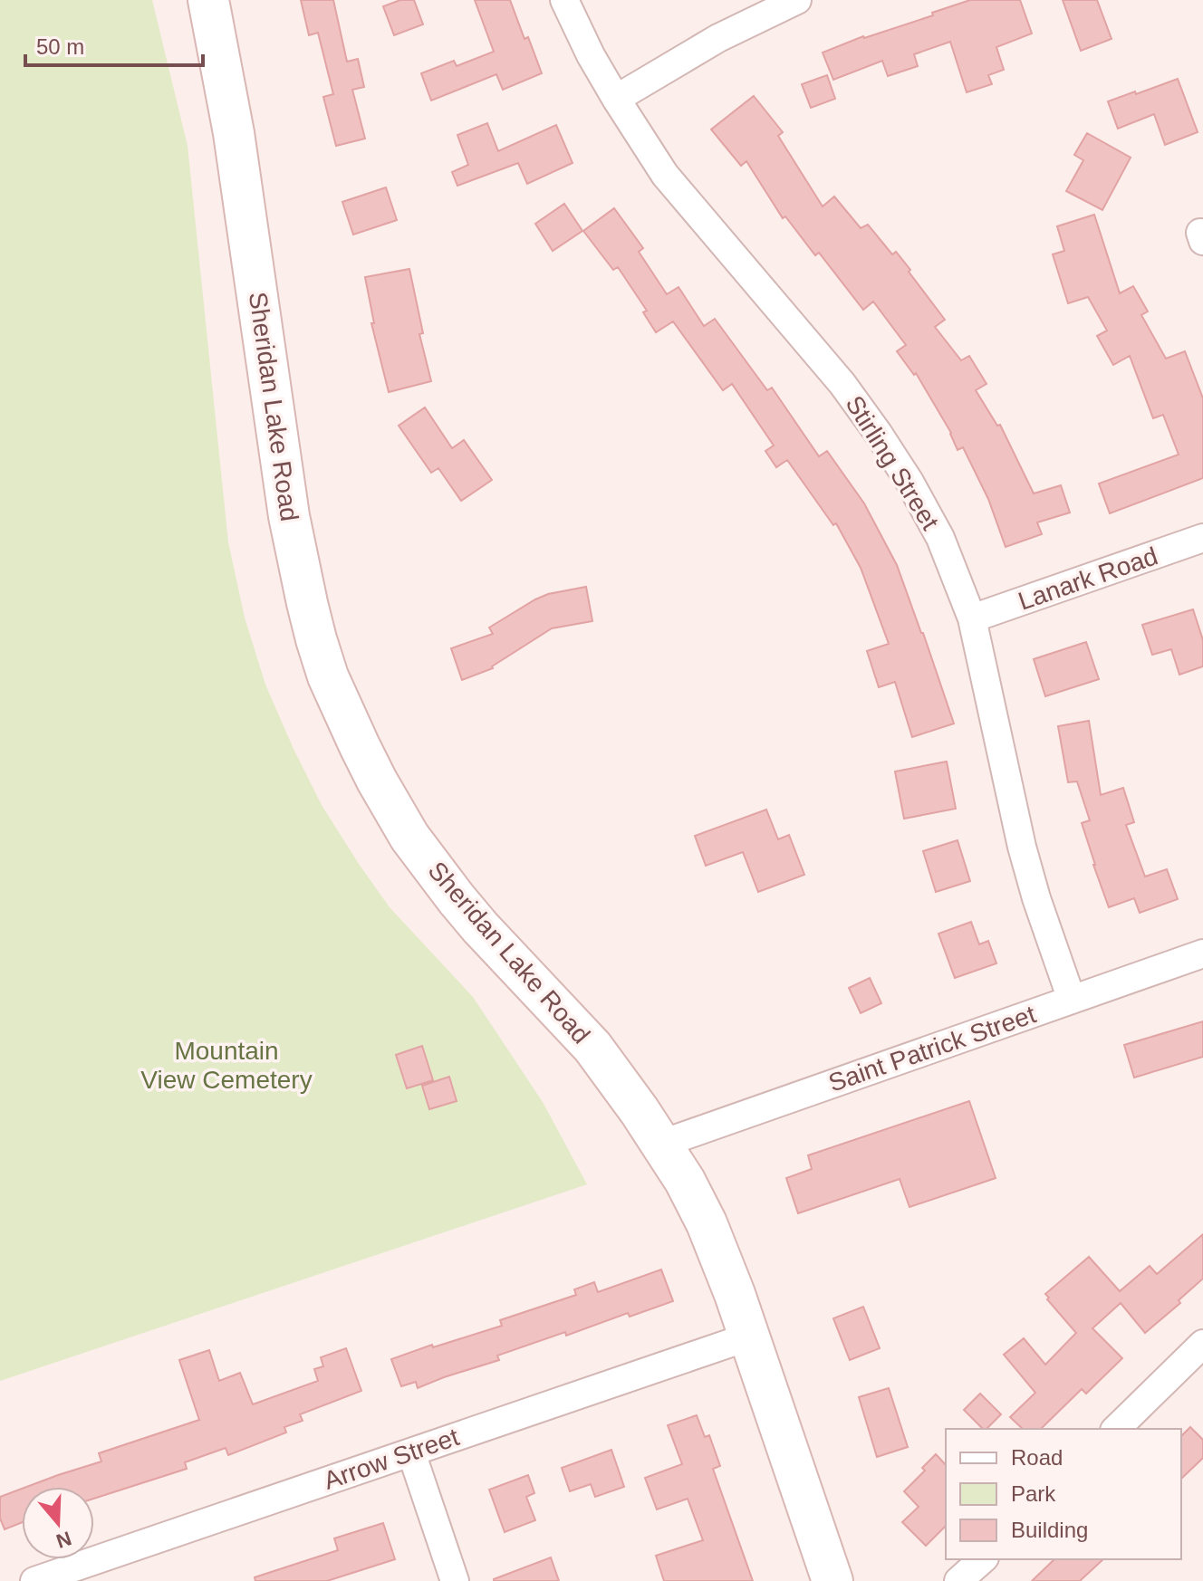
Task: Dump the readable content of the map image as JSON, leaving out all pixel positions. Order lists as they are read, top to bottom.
{
  "streets": {
    "main road": ["Sheridan Lake Road"],
    "street": [
      "Stirling Street",
      "Lanark Road",
      "Saint Patrick Street",
      "Arrow Street"
    ]
  },
  "crossings": [
    ["Sheridan Lake Road", "Saint Patrick Street"],
    ["Sheridan Lake Road", "Arrow Street"],
    ["Stirling Street", "Lanark Road"],
    ["Stirling Street", "Saint Patrick Street"]
  ],
  "parks": ["Mountain View Cemetery"],
  "legend": ["Road", "Park", "Building"],
  "scale_bar": "50 m",
  "north": "bottom"
}
